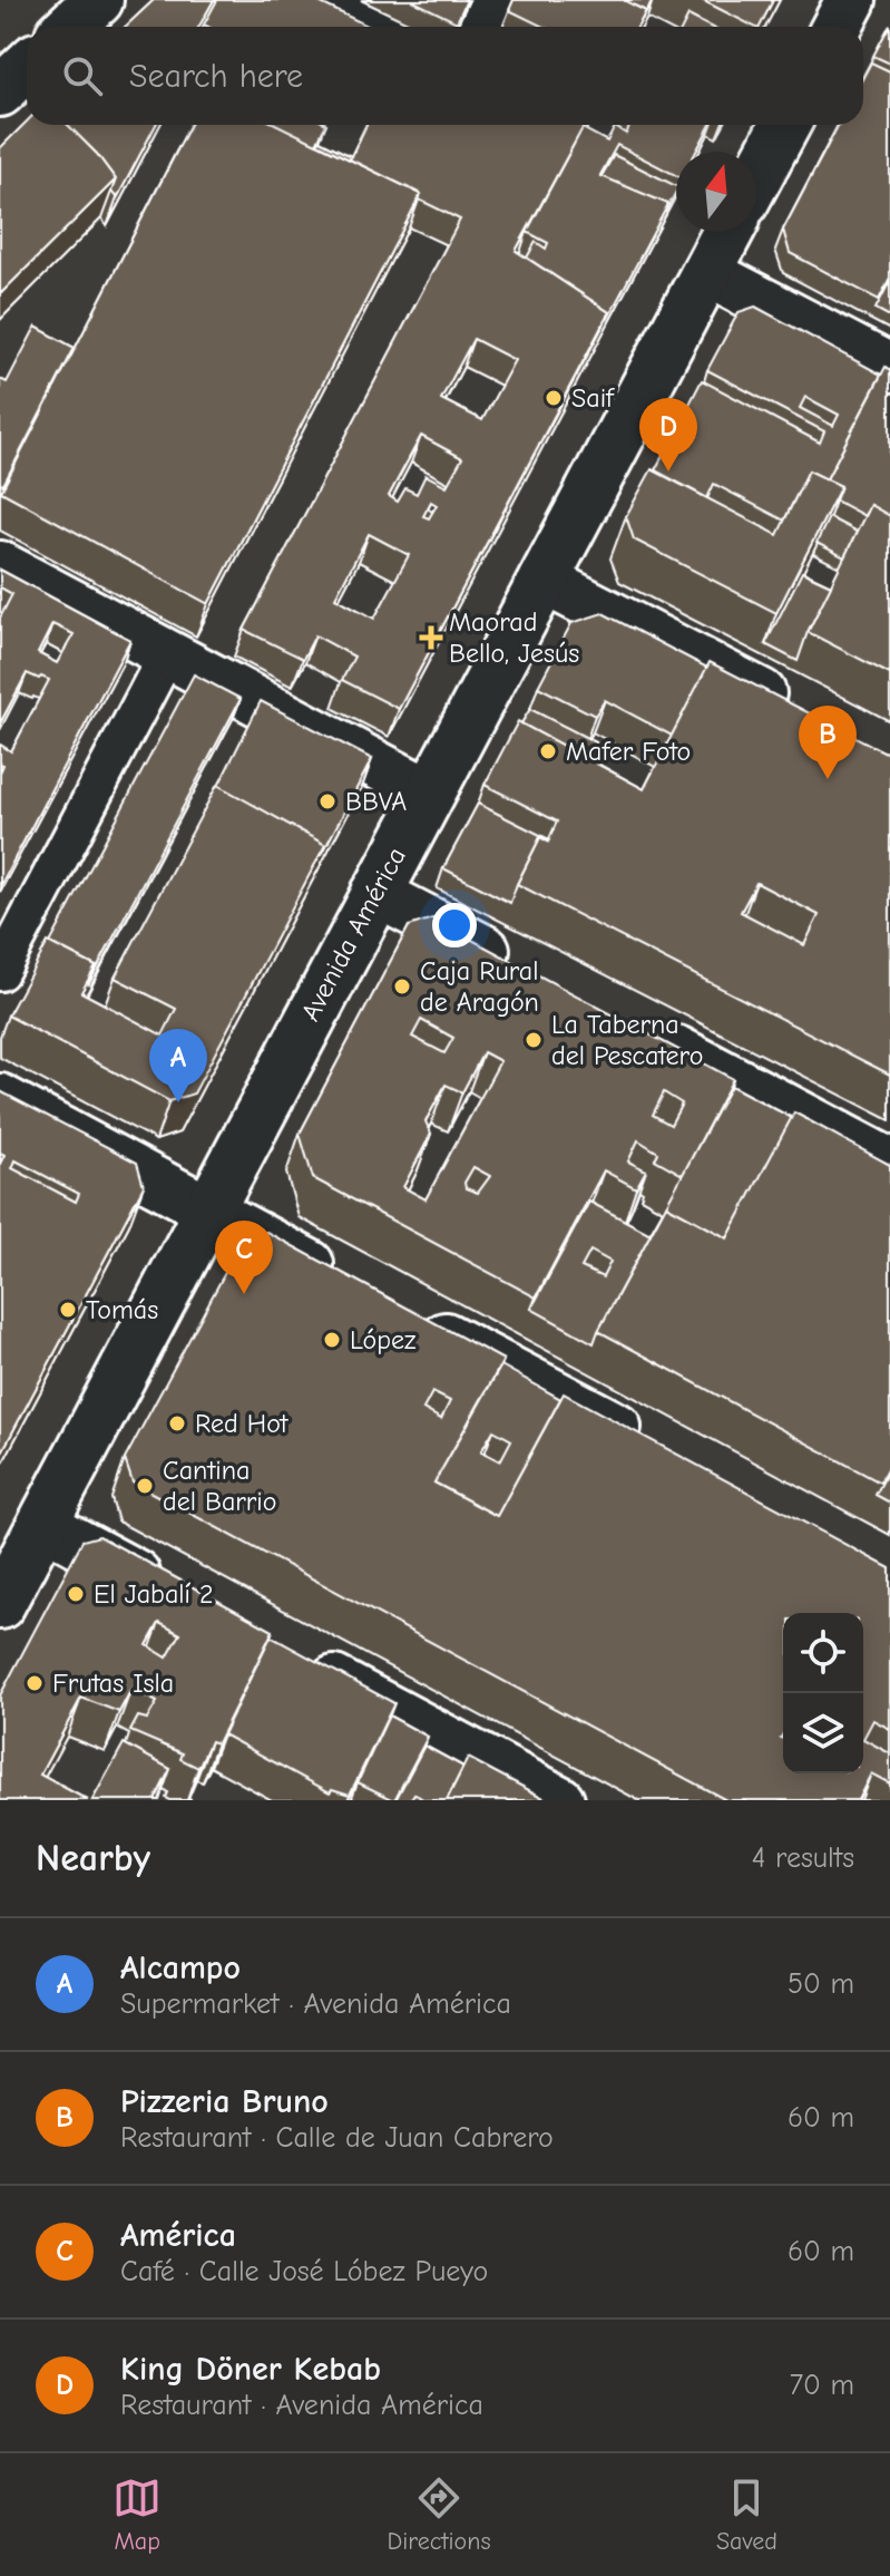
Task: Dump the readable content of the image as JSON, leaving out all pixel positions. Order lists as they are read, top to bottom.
{
  "streets": {
    "main road": ["Avenida América"]
  },
  "places": {
    "other": [
      "Saif",
      "Mafer Foto",
      "BBVA",
      "Caja Rural de Aragón",
      "La Taberna del Pescatero",
      "Tomás",
      "López",
      "Red Hot",
      "Cantina del Barrio",
      "El Jabalí 2",
      "Frutas Isla"
    ],
    "health": ["Maorad Bello, Jesús"]
  },
  "north": "top",
  "page": {
    "search": "Search here",
    "pins": [
      "D",
      "B",
      "A",
      "C"
    ],
    "heading": ["Nearby", "4 results"],
    "list": [
      {
        "mark": "A",
        "name": "Alcampo",
        "note": "Supermarket · Avenida América",
        "value": "50 m"
      },
      {
        "mark": "B",
        "name": "Pizzeria Bruno",
        "note": "Restaurant · Calle de Juan Cabrero",
        "value": "60 m"
      },
      {
        "mark": "C",
        "name": "América",
        "note": "Café · Calle José Lóbez Pueyo",
        "value": "60 m"
      },
      {
        "mark": "D",
        "name": "King Döner Kebab",
        "note": "Restaurant · Avenida América",
        "value": "70 m"
      }
    ],
    "nav": ["Map", "Directions", "Saved"]
  }
}
